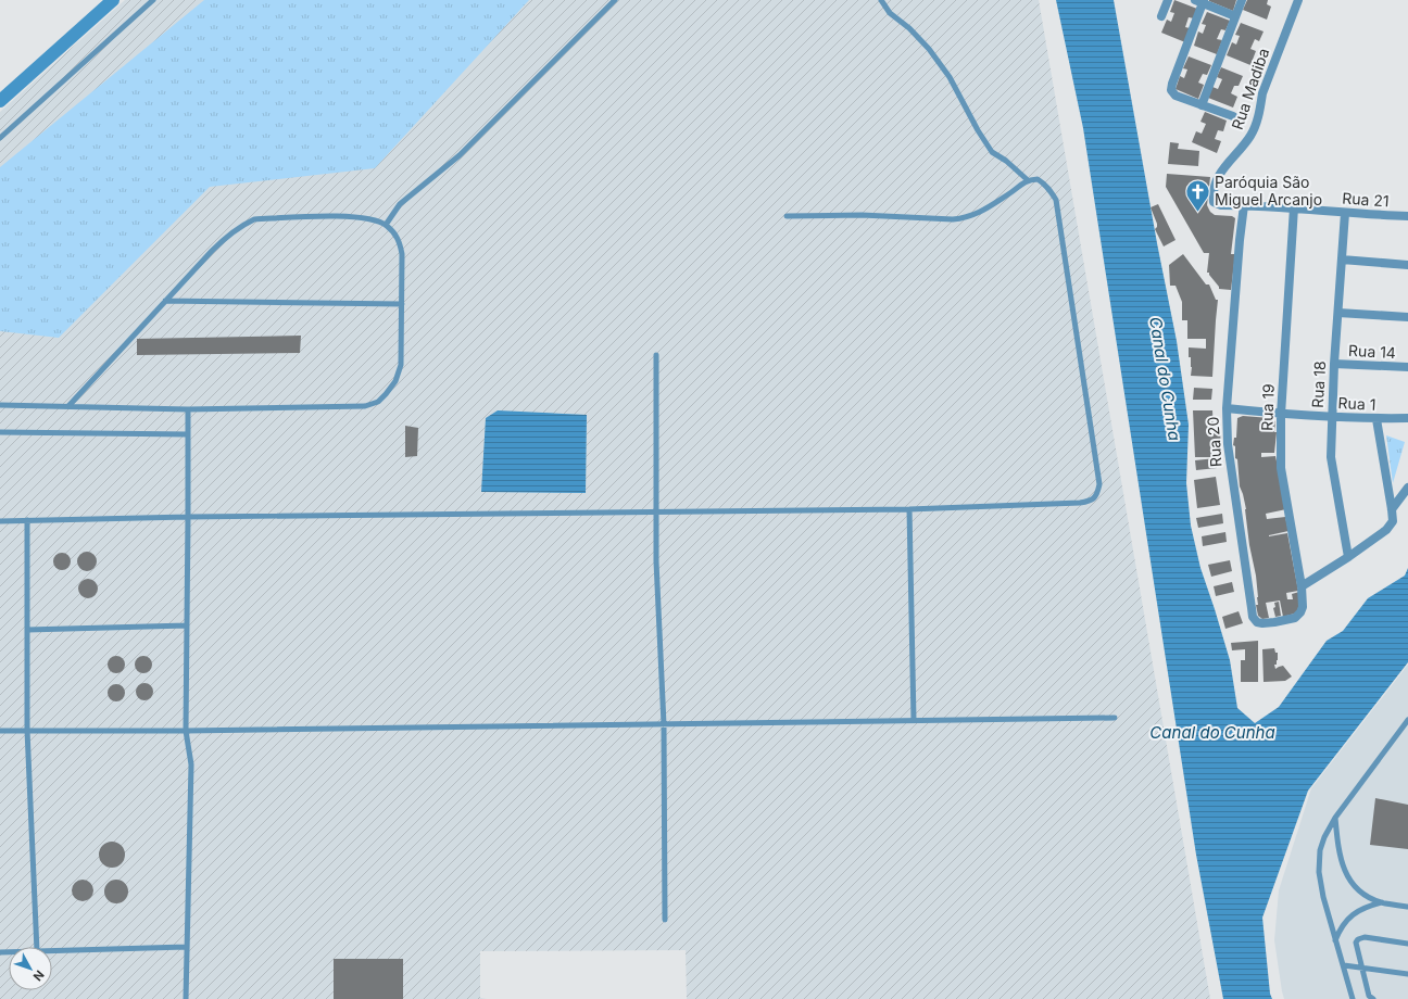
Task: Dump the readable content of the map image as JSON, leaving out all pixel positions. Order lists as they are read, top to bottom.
{
  "streets": {
    "street": [
      "Rua Madiba",
      "Rua 21",
      "Rua 14",
      "Rua 18",
      "Rua 1",
      "Rua 19",
      "Rua 20"
    ]
  },
  "crossings": [
    ["Rua Madiba", "Rua 21"],
    ["Rua 21", "Rua 18"],
    ["Rua 21", "Rua 19"],
    ["Rua 21", "Rua 20"],
    ["Rua 14", "Rua 18"],
    ["Rua 18", "Rua 1"],
    ["Rua 1", "Rua 19"],
    ["Rua 1", "Rua 20"],
    ["Rua 19", "Rua 20"]
  ],
  "water": ["Canal do Cunha"],
  "places": {
    "church": ["Paróquia São Miguel Arcanjo"]
  },
  "north": "bottom right"
}
